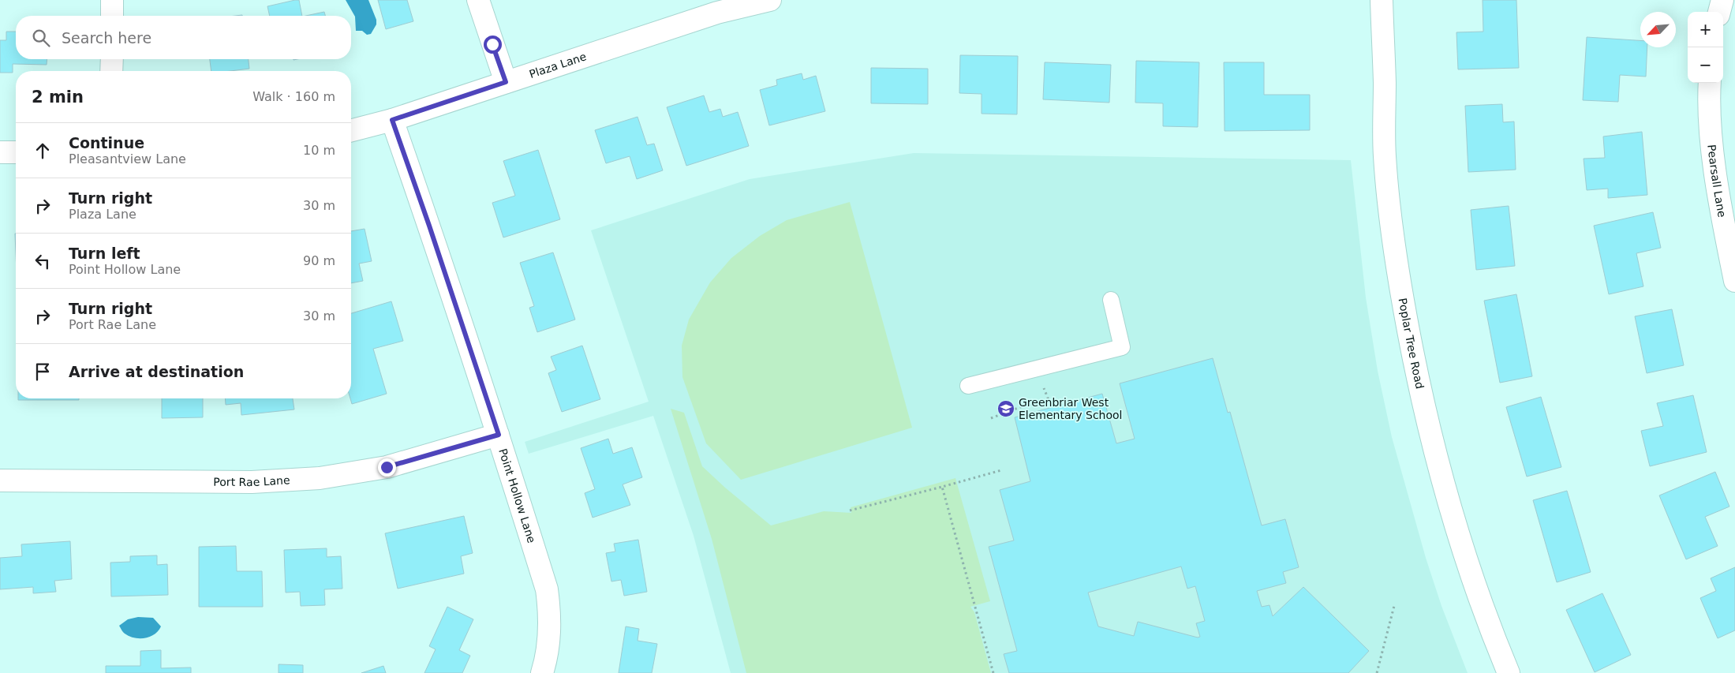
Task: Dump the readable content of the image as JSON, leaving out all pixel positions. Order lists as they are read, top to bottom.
{
  "streets": {
    "street": [
      "Plaza Lane",
      "Pearsall Lane",
      "Poplar Tree Road",
      "Port Rae Lane",
      "Point Hollow Lane"
    ]
  },
  "crossings": [
    ["Plaza Lane", "Point Hollow Lane"],
    ["Port Rae Lane", "Point Hollow Lane"]
  ],
  "places": {
    "school or university": ["Greenbriar West Elementary School"]
  },
  "north": "bottom left",
  "page": {
    "map_buttons": ["+", "−"],
    "search": "Search here",
    "heading": ["2 min", "Walk · 160 m"],
    "list": [
      ["Continue", "Pleasantview Lane", "10 m"],
      ["Turn right", "Plaza Lane", "30 m"],
      ["Turn left", "Point Hollow Lane", "90 m"],
      ["Turn right", "Port Rae Lane", "30 m"],
      "Arrive at destination"
    ]
  }
}
